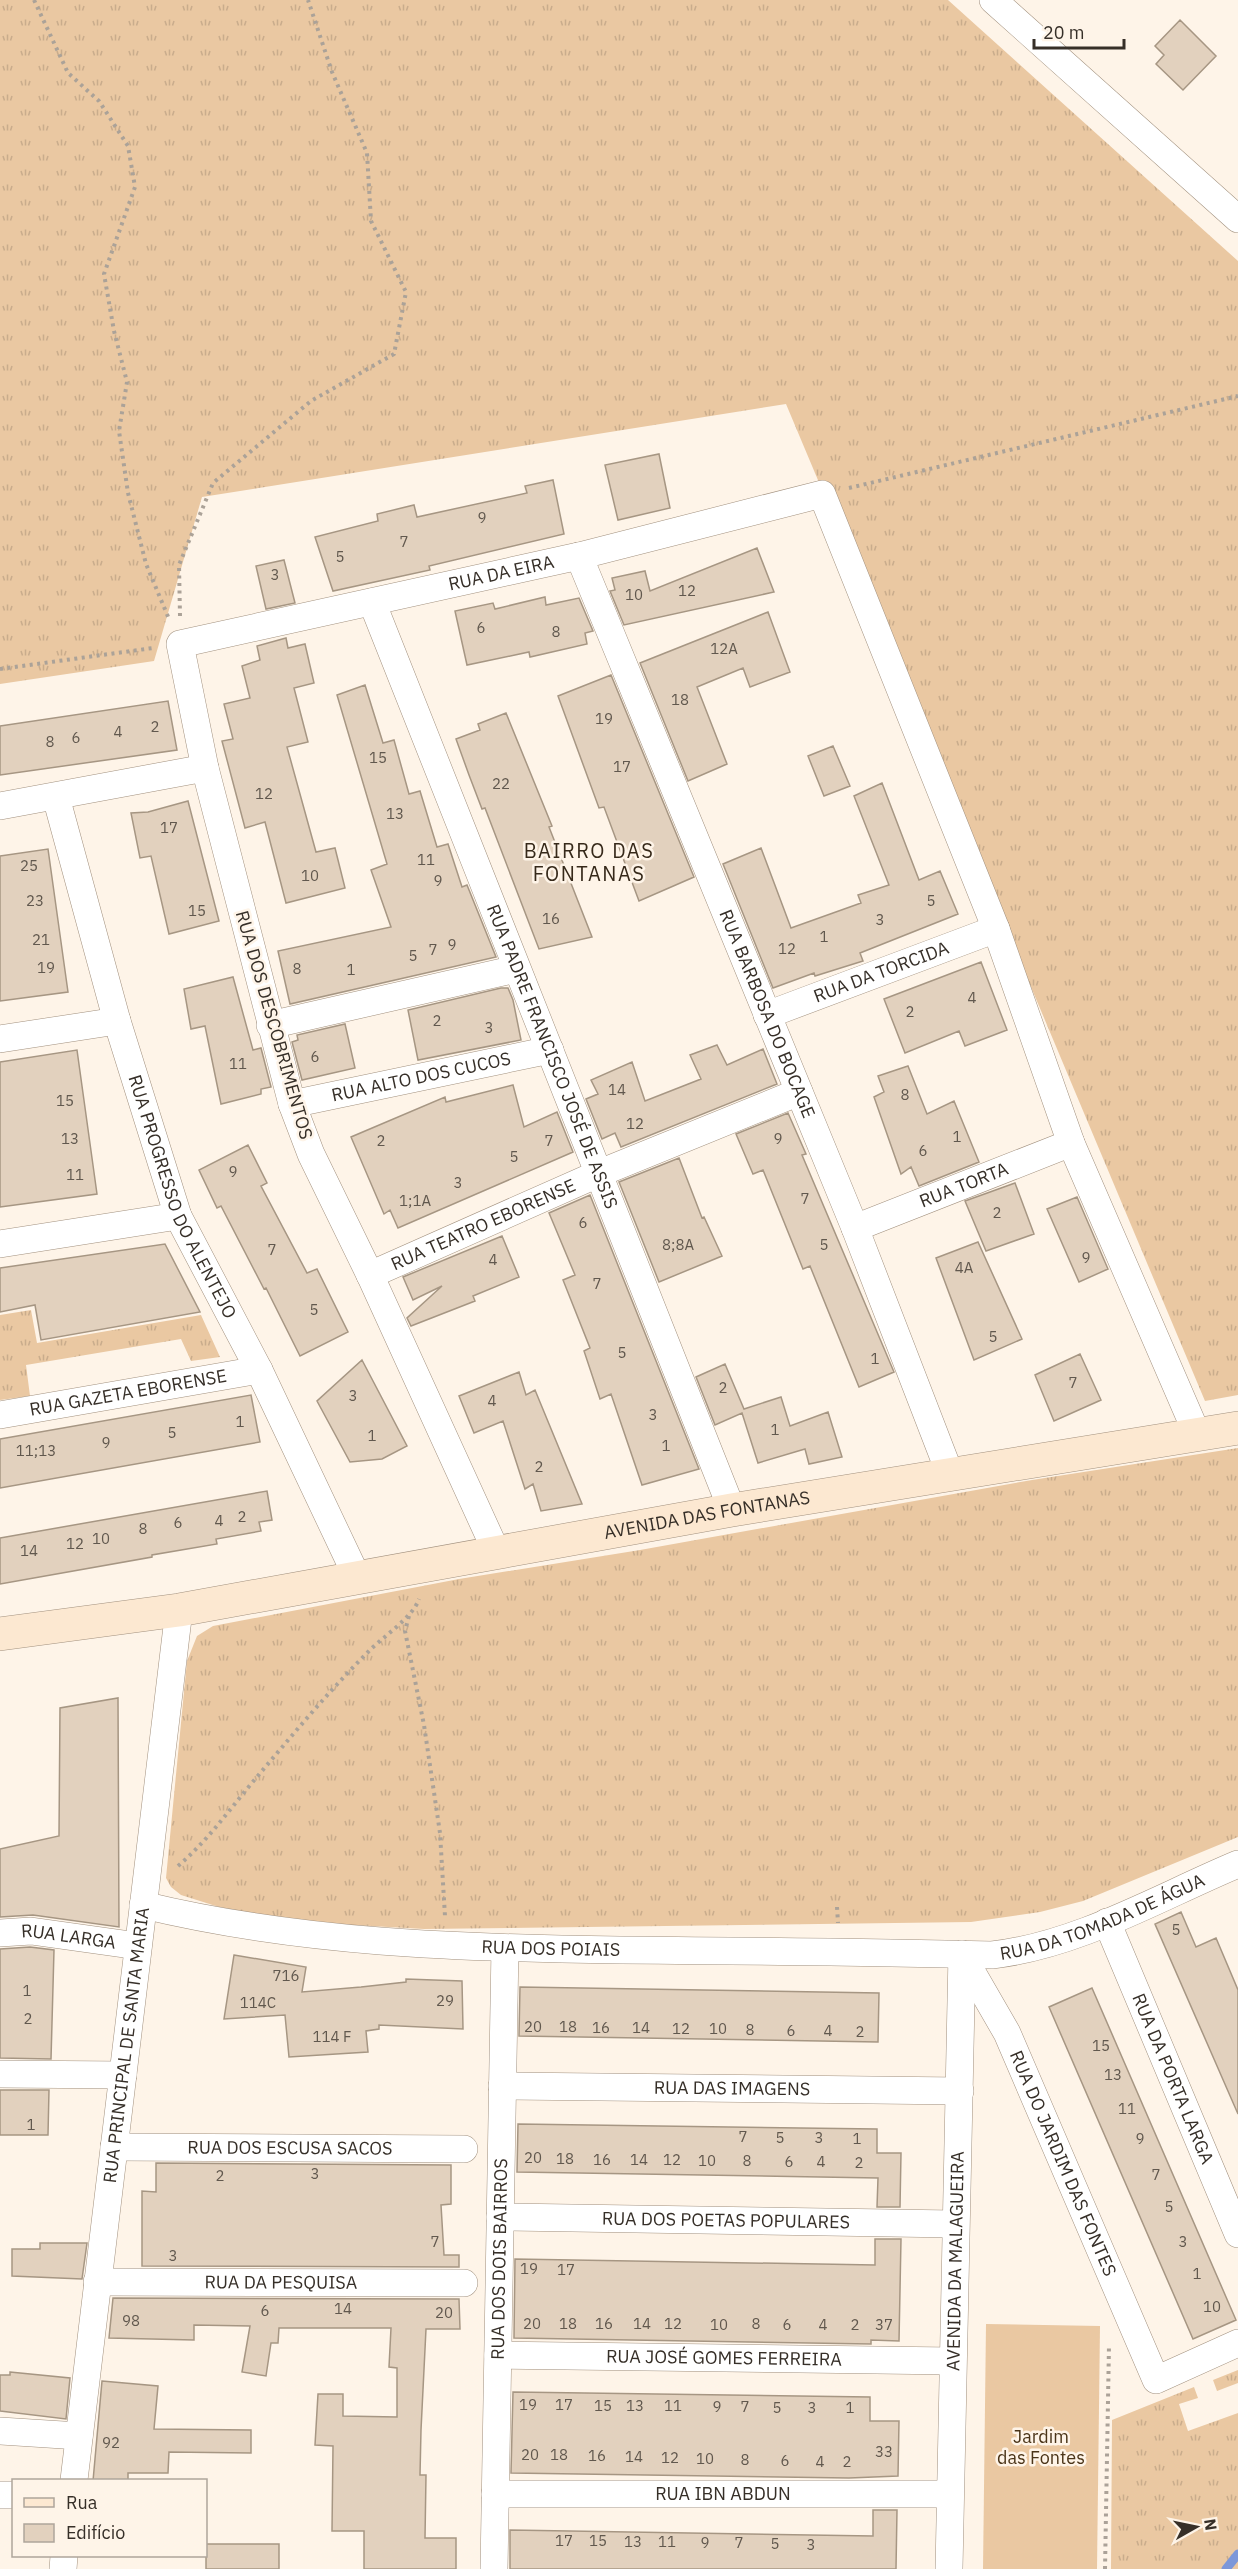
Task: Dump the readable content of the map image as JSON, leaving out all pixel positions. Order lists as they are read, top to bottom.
{
  "streets": {
    "street": [
      "RUA DA EIRA",
      "RUA DA TORCIDA",
      "RUA BARBOSA DO BOCAGE",
      "RUA DOS DESCOBRIMENTOS",
      "RUA PADRE FRANCISCO JOSÉ DE ASSIS",
      "RUA ALTO DOS CUCOS",
      "RUA TORTA",
      "RUA PROGRESSO DO ALENTEJO",
      "RUA TEATRO EBORENSE",
      "RUA GAZETA EBORENSE",
      "AVENIDA DAS FONTANAS",
      "RUA DA TOMADA DE ÁGUA",
      "RUA LARGA",
      "RUA DOS POIAIS",
      "RUA PRINCIPAL DE SANTA MARIA",
      "RUA DA PORTA LARGA",
      "RUA DAS IMAGENS",
      "RUA DOS ESCUSA SACOS",
      "RUA DO JARDIM DAS FONTES",
      "RUA DOS POETAS POPULARES",
      "RUA DOS DOIS BAIRROS",
      "AVENIDA DA MALAGUEIRA",
      "RUA DA PESQUISA",
      "RUA JOSÉ GOMES FERREIRA",
      "RUA IBN ABDUN"
    ]
  },
  "crossings": [
    ["RUA DA EIRA", "RUA BARBOSA DO BOCAGE"],
    ["RUA DA EIRA", "RUA DOS DESCOBRIMENTOS"],
    ["RUA DA EIRA", "RUA PADRE FRANCISCO JOSÉ DE ASSIS"],
    ["RUA DA TORCIDA", "RUA BARBOSA DO BOCAGE"],
    ["RUA BARBOSA DO BOCAGE", "RUA TORTA"],
    ["RUA BARBOSA DO BOCAGE", "RUA TEATRO EBORENSE"],
    ["RUA BARBOSA DO BOCAGE", "AVENIDA DAS FONTANAS"],
    ["RUA DOS DESCOBRIMENTOS", "RUA ALTO DOS CUCOS"],
    ["RUA DOS DESCOBRIMENTOS", "RUA TEATRO EBORENSE"],
    ["RUA DOS DESCOBRIMENTOS", "AVENIDA DAS FONTANAS"],
    ["RUA PADRE FRANCISCO JOSÉ DE ASSIS", "RUA ALTO DOS CUCOS"],
    ["RUA PADRE FRANCISCO JOSÉ DE ASSIS", "RUA TEATRO EBORENSE"],
    ["RUA PADRE FRANCISCO JOSÉ DE ASSIS", "AVENIDA DAS FONTANAS"],
    ["RUA PROGRESSO DO ALENTEJO", "RUA GAZETA EBORENSE"],
    ["RUA PROGRESSO DO ALENTEJO", "AVENIDA DAS FONTANAS"],
    ["AVENIDA DAS FONTANAS", "RUA PRINCIPAL DE SANTA MARIA"],
    ["RUA DA TOMADA DE ÁGUA", "RUA DOS POIAIS"],
    ["RUA DA TOMADA DE ÁGUA", "RUA DA PORTA LARGA"],
    ["RUA DA TOMADA DE ÁGUA", "RUA DO JARDIM DAS FONTES"],
    ["RUA DA TOMADA DE ÁGUA", "AVENIDA DA MALAGUEIRA"],
    ["RUA LARGA", "RUA PRINCIPAL DE SANTA MARIA"],
    ["RUA DOS POIAIS", "RUA PRINCIPAL DE SANTA MARIA"],
    ["RUA DOS POIAIS", "RUA DO JARDIM DAS FONTES"],
    ["RUA DOS POIAIS", "RUA DOS DOIS BAIRROS"],
    ["RUA DOS POIAIS", "AVENIDA DA MALAGUEIRA"],
    ["RUA PRINCIPAL DE SANTA MARIA", "RUA DOS ESCUSA SACOS"],
    ["RUA PRINCIPAL DE SANTA MARIA", "RUA DA PESQUISA"],
    ["RUA DAS IMAGENS", "RUA DOS DOIS BAIRROS"],
    ["RUA DAS IMAGENS", "AVENIDA DA MALAGUEIRA"],
    ["RUA DO JARDIM DAS FONTES", "AVENIDA DA MALAGUEIRA"],
    ["RUA DOS POETAS POPULARES", "RUA DOS DOIS BAIRROS"],
    ["RUA DOS POETAS POPULARES", "AVENIDA DA MALAGUEIRA"],
    ["RUA DOS DOIS BAIRROS", "RUA JOSÉ GOMES FERREIRA"],
    ["RUA DOS DOIS BAIRROS", "RUA IBN ABDUN"],
    ["AVENIDA DA MALAGUEIRA", "RUA JOSÉ GOMES FERREIRA"],
    ["AVENIDA DA MALAGUEIRA", "RUA IBN ABDUN"]
  ],
  "districts": ["BAIRRO DAS FONTANAS"],
  "parks": ["Jardim das Fontes"],
  "house_numbers": [
    "9",
    "7",
    "5",
    "3",
    "12",
    "10",
    "6",
    "8",
    "12A",
    "18",
    "19",
    "2",
    "4",
    "6",
    "8",
    "15",
    "17",
    "22",
    "12",
    "13",
    "17",
    "11",
    "25",
    "10",
    "9",
    "23",
    "5",
    "15",
    "16",
    "3",
    "1",
    "21",
    "9",
    "12",
    "7",
    "5",
    "19",
    "8",
    "1",
    "4",
    "2",
    "2",
    "3",
    "6",
    "11",
    "14",
    "8",
    "15",
    "12",
    "1",
    "13",
    "9",
    "2",
    "7",
    "6",
    "5",
    "9",
    "11",
    "3",
    "7",
    "1;1A",
    "2",
    "6",
    "8;8A",
    "5",
    "7",
    "9",
    "4",
    "4A",
    "7",
    "5",
    "5",
    "5",
    "1",
    "7",
    "2",
    "3",
    "4",
    "3",
    "1",
    "1",
    "5",
    "1",
    "9",
    "1",
    "11;13",
    "2",
    "2",
    "4",
    "6",
    "8",
    "10",
    "12",
    "14",
    "5",
    "716",
    "1",
    "29",
    "114C",
    "2",
    "20",
    "18",
    "16",
    "14",
    "12",
    "10",
    "8",
    "6",
    "4",
    "2",
    "114 F",
    "15",
    "13",
    "11",
    "1",
    "7",
    "5",
    "3",
    "1",
    "9",
    "20",
    "18",
    "16",
    "14",
    "12",
    "10",
    "8",
    "6",
    "4",
    "2",
    "3",
    "7",
    "2",
    "5",
    "7",
    "3",
    "3",
    "19",
    "17",
    "1",
    "10",
    "14",
    "6",
    "20",
    "98",
    "20",
    "18",
    "16",
    "14",
    "12",
    "8",
    "10",
    "6",
    "4",
    "2",
    "37",
    "19",
    "17",
    "15",
    "13",
    "11",
    "9",
    "7",
    "5",
    "3",
    "1",
    "92",
    "33",
    "20",
    "18",
    "16",
    "14",
    "12",
    "10",
    "8",
    "6",
    "4",
    "2",
    "17",
    "15",
    "13",
    "11",
    "9",
    "7",
    "5",
    "3"
  ],
  "legend": ["Rua", "Edifício"],
  "scale_bar": "20 m",
  "north": "right"
}
